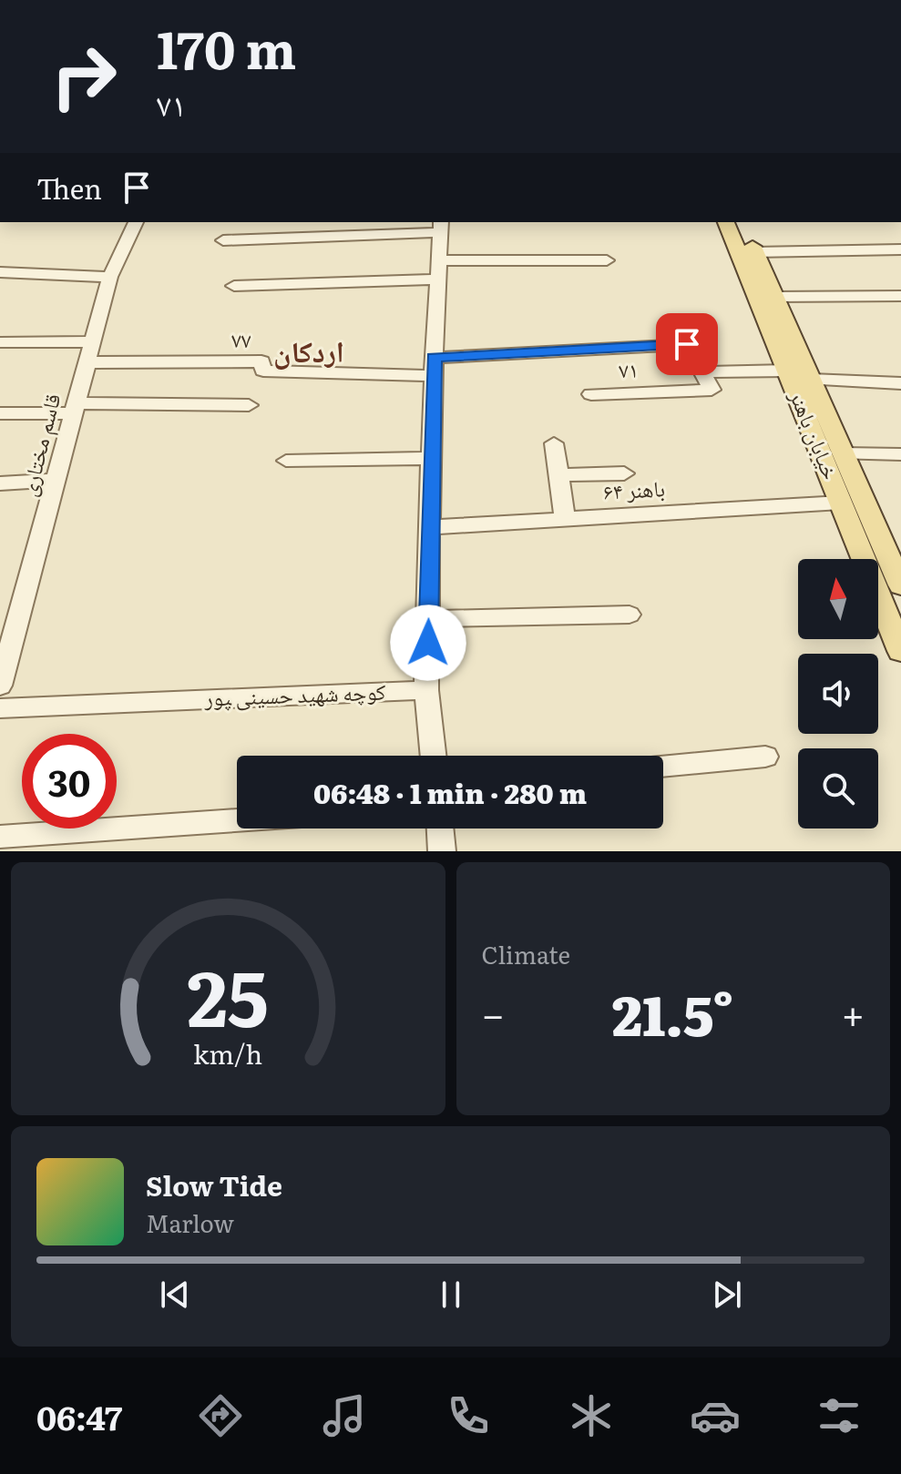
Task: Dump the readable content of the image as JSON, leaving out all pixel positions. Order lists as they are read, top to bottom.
{
  "streets": {
    "main road": ["خیابان باهنر"],
    "street": [
      "۷۷",
      "۷۱",
      "قاسم مختاری",
      "باهنر ۶۴",
      "کوچه شهید حسینی ‍پور"
    ]
  },
  "crossings": [
    ["۷۷", "۷۱"],
    ["۷۷", "قاسم مختاری"],
    ["خیابان باهنر", "باهنر ۶۴"]
  ],
  "districts": ["اردکان"],
  "north": "top",
  "page": {
    "turn": ["170 m", "۷۱"],
    "then": "Then",
    "limit": "30",
    "trip": "06:48 · 1 min · 280 m",
    "tile": "Climate",
    "heat": ["−", "21.5°", "+"],
    "song": ["Slow Tide", "Marlow"],
    "tabs": "06:47",
    "gauge": ["25", "km/h"]
  }
}
